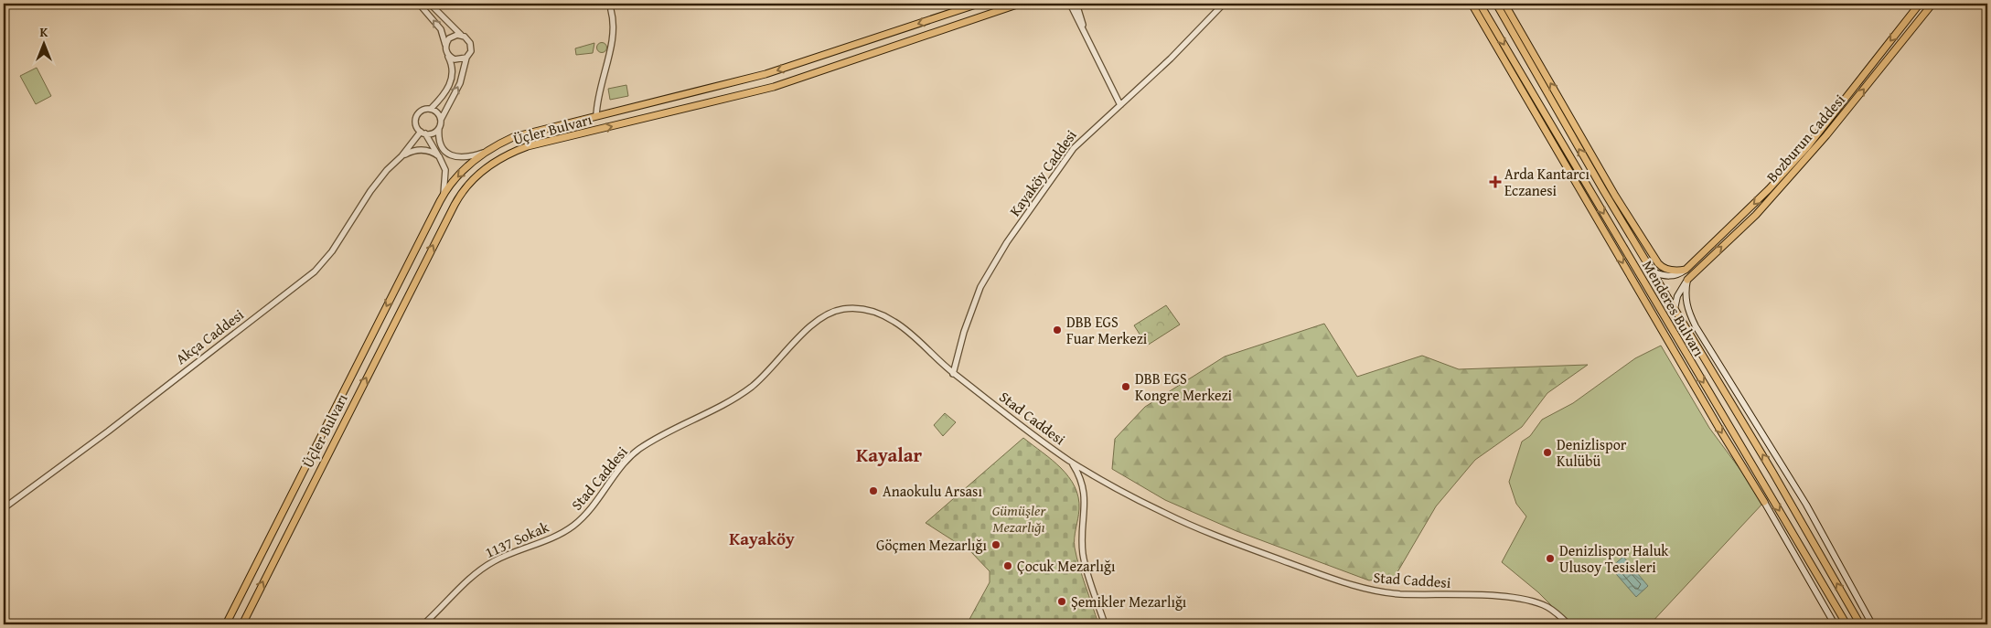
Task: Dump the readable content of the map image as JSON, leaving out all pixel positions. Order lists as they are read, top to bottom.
{
  "streets": {
    "main road": ["Üçler Bulvarı", "Bozburun Caddesi", "Menderes Bulvarı"],
    "street": [
      "Kayaköy Caddesi",
      "Akça Caddesi",
      "Stad Caddesi",
      "1137 Sokak"
    ]
  },
  "crossings": [
    ["Kayaköy Caddesi", "Stad Caddesi"],
    ["Stad Caddesi", "1137 Sokak"]
  ],
  "districts": ["Kayalar", "Kayaköy"],
  "parks": ["Gümüşler Mezarlığı"],
  "places": {
    "health": ["Arda Kantarcı Eczanesi"],
    "other": [
      "DBB EGS Fuar Merkezi",
      "DBB EGS Kongre Merkezi",
      "Denizlispor Kulübü",
      "Anaokulu Arsası",
      "Göçmen Mezarlığı",
      "Denizlispor Haluk Ulusoy Tesisleri",
      "Çocuk Mezarlığı",
      "Şemikler Mezarlığı"
    ]
  },
  "north": "top"
}
